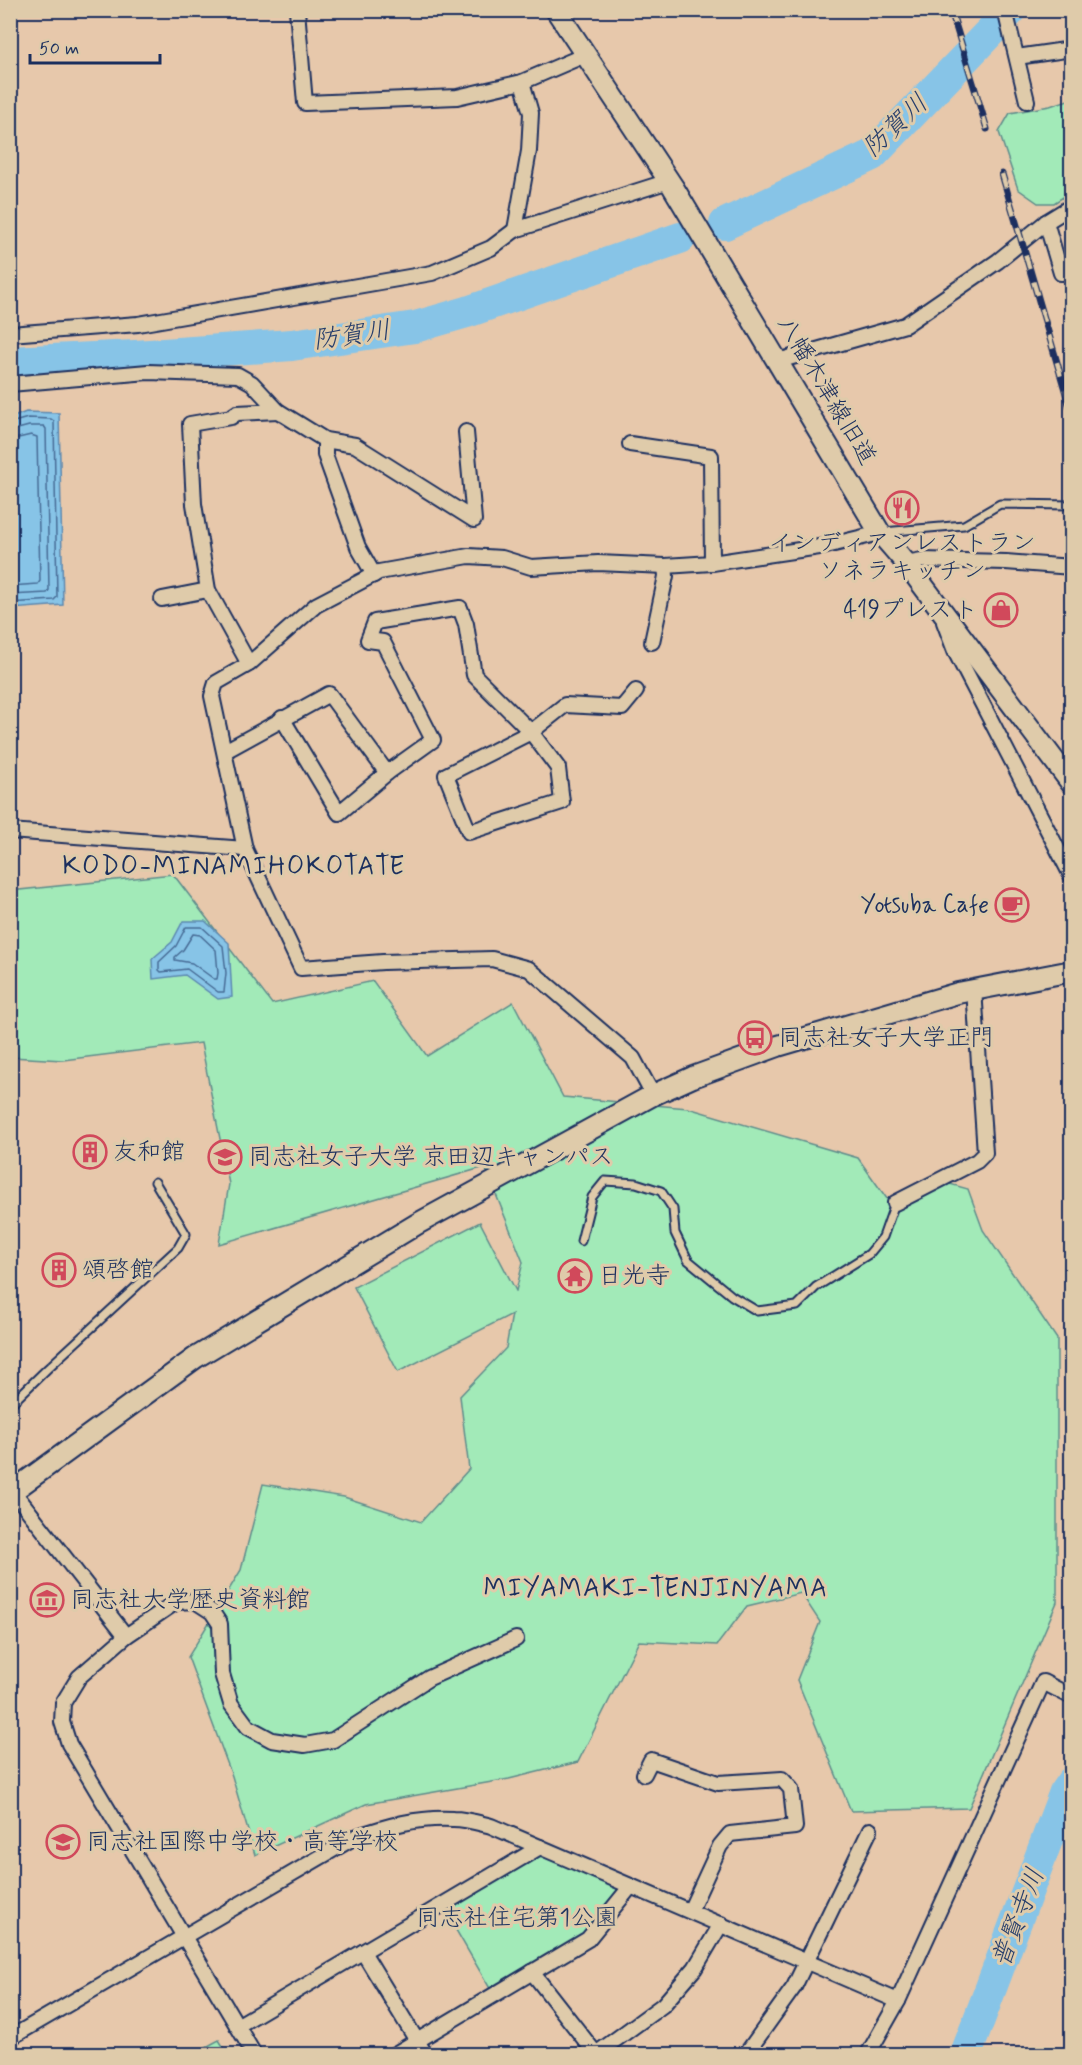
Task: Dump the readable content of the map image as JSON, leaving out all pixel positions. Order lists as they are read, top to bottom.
{
  "streets": {
    "street": ["八幡木津線旧道"]
  },
  "districts": ["KODO-MINAMIHOKOTATE", "MIYAMAKI-TENJINYAMA"],
  "water": ["防賀川", "普賢寺川"],
  "parks": ["同志社住宅第1公園"],
  "places": {
    "restaurant": ["インディアンレストラン ソネラキッチン"],
    "shop": ["419プレスト"],
    "cafe": ["Yotsuba Cafe"],
    "bus stop": ["同志社女子大学正門"],
    "building": ["友和館", "頌啓館"],
    "school or university": ["同志社女子大学 京田辺キャンパス", "同志社国際中学校・高等学校"],
    "temple": ["日光寺"],
    "museum": ["同志社大学歴史資料館"]
  },
  "scale_bar": "50 m"
}
